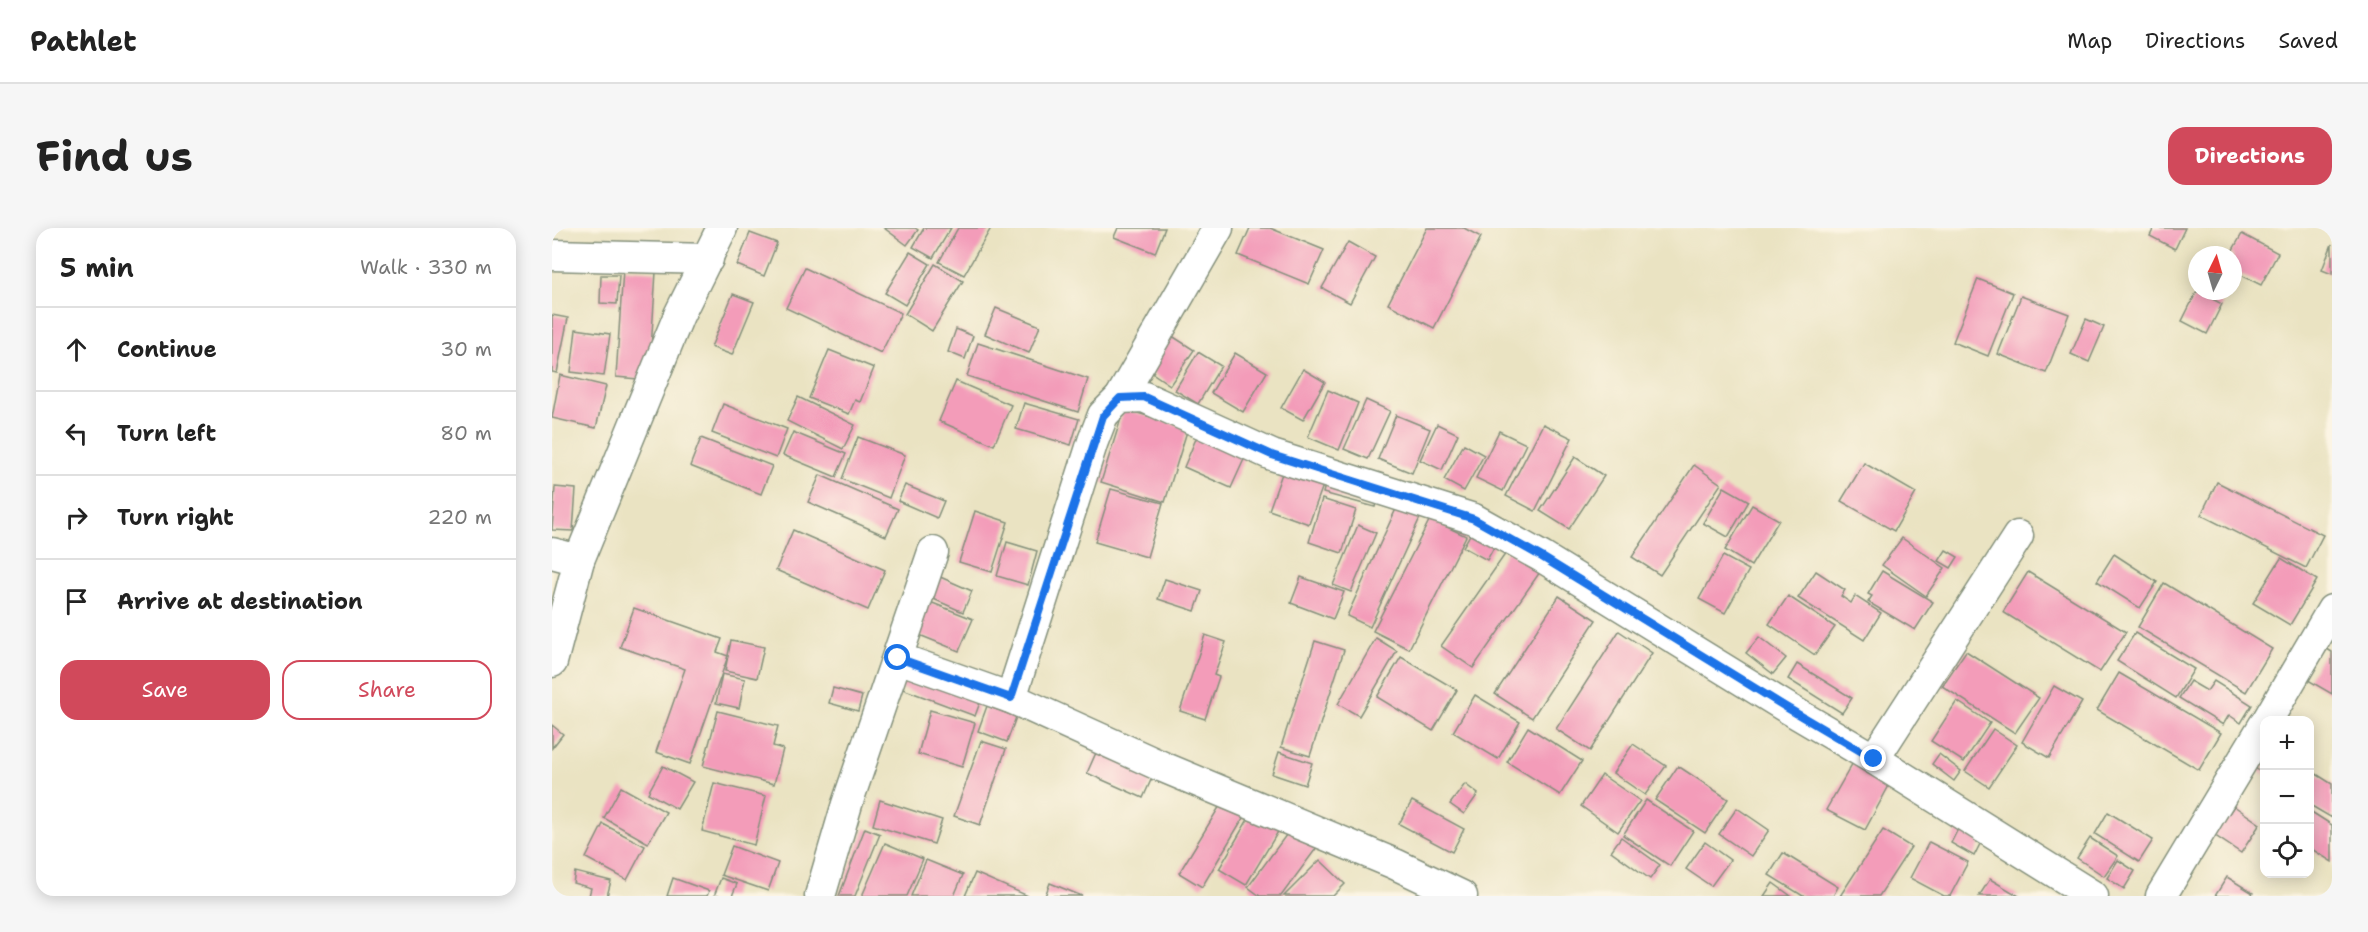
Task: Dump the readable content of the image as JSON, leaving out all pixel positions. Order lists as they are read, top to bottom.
{
  "north": "top",
  "page": {
    "header": "Pathlet",
    "nav": ["Map", "Directions", "Saved"],
    "buttons": [
      "Directions",
      ["Save", "Share"]
    ],
    "title": "Find us",
    "heading": ["5 min", "Walk · 330 m"],
    "list": [
      ["Continue", "30 m"],
      ["Turn left", "80 m"],
      ["Turn right", "220 m"],
      "Arrive at destination"
    ],
    "map_buttons": ["+", "−"]
  }
}
